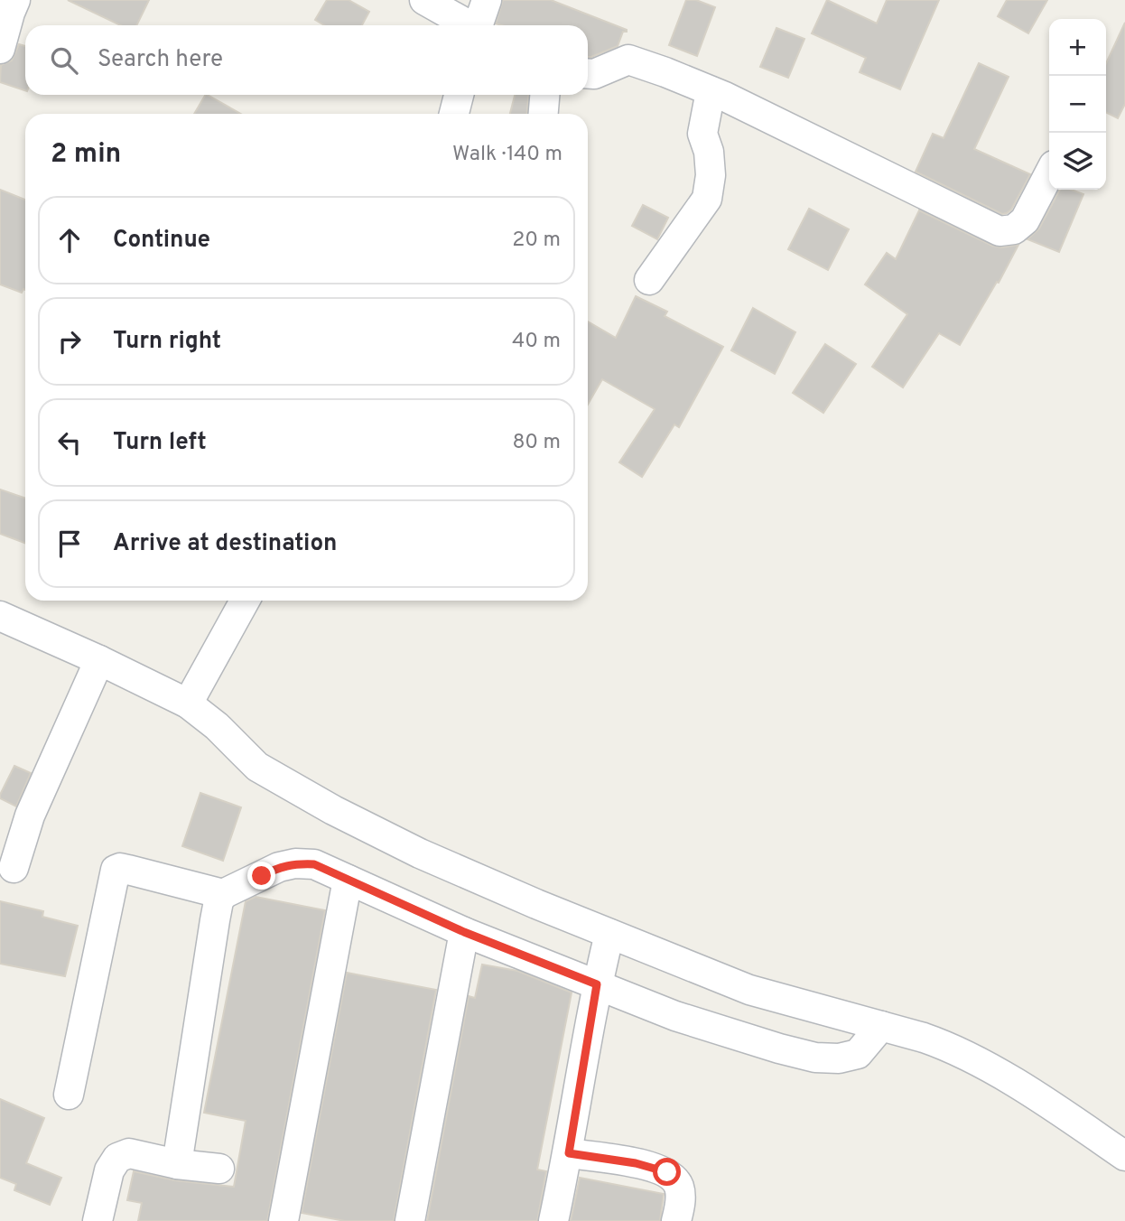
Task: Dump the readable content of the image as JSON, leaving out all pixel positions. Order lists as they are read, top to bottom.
{
  "page": {
    "map_buttons": ["+", "−"],
    "search": "Search here",
    "heading": ["2 min", "Walk · 140 m"],
    "list": [
      ["Continue", "20 m"],
      ["Turn right", "40 m"],
      ["Turn left", "80 m"],
      "Arrive at destination"
    ]
  }
}
